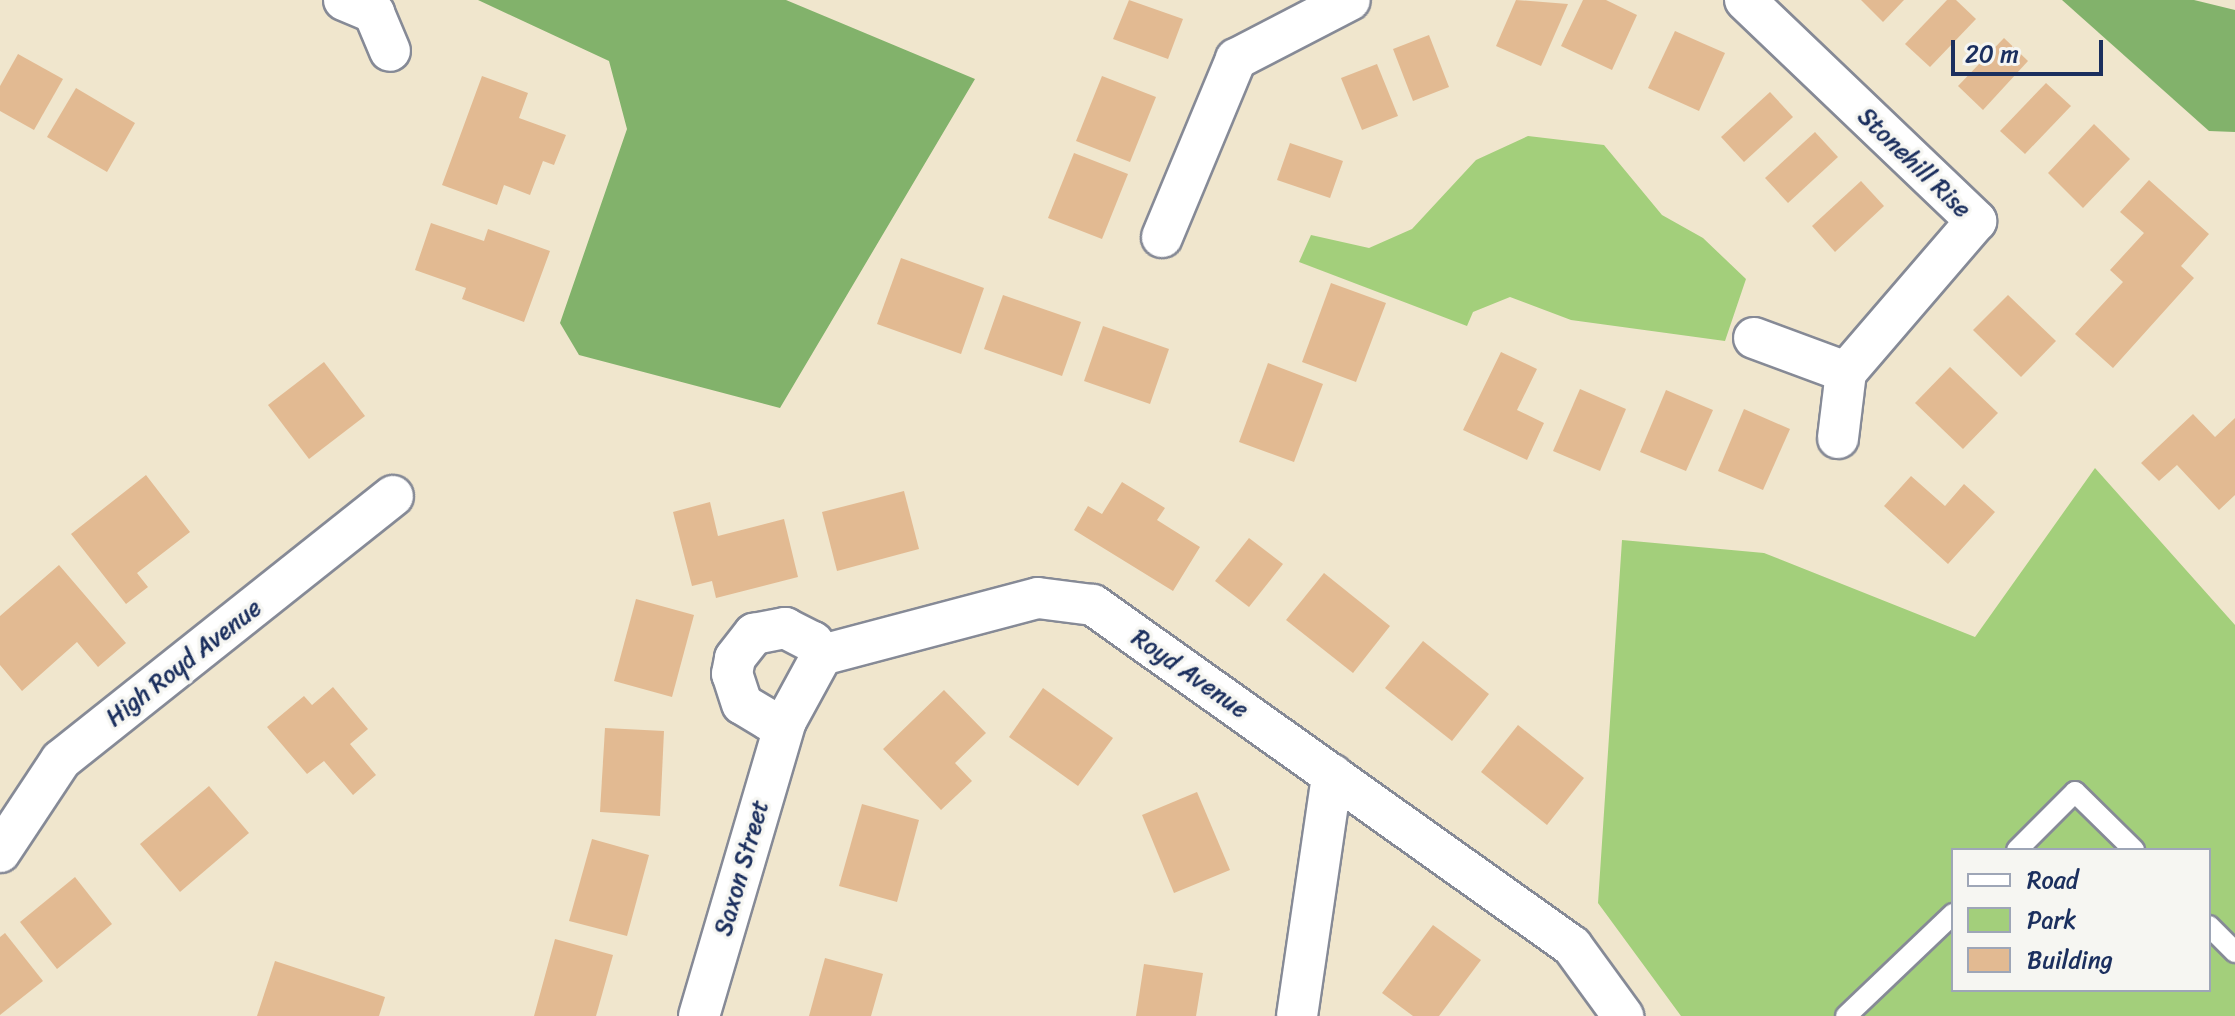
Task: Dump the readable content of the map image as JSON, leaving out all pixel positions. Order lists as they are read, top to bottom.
{
  "streets": {
    "street": [
      "Stonehill Rise",
      "High Royd Avenue",
      "Royd Avenue",
      "Saxon Street"
    ]
  },
  "crossings": [
    ["Royd Avenue", "Saxon Street"]
  ],
  "legend": ["Road", "Park", "Building"],
  "scale_bar": "20 m"
}
